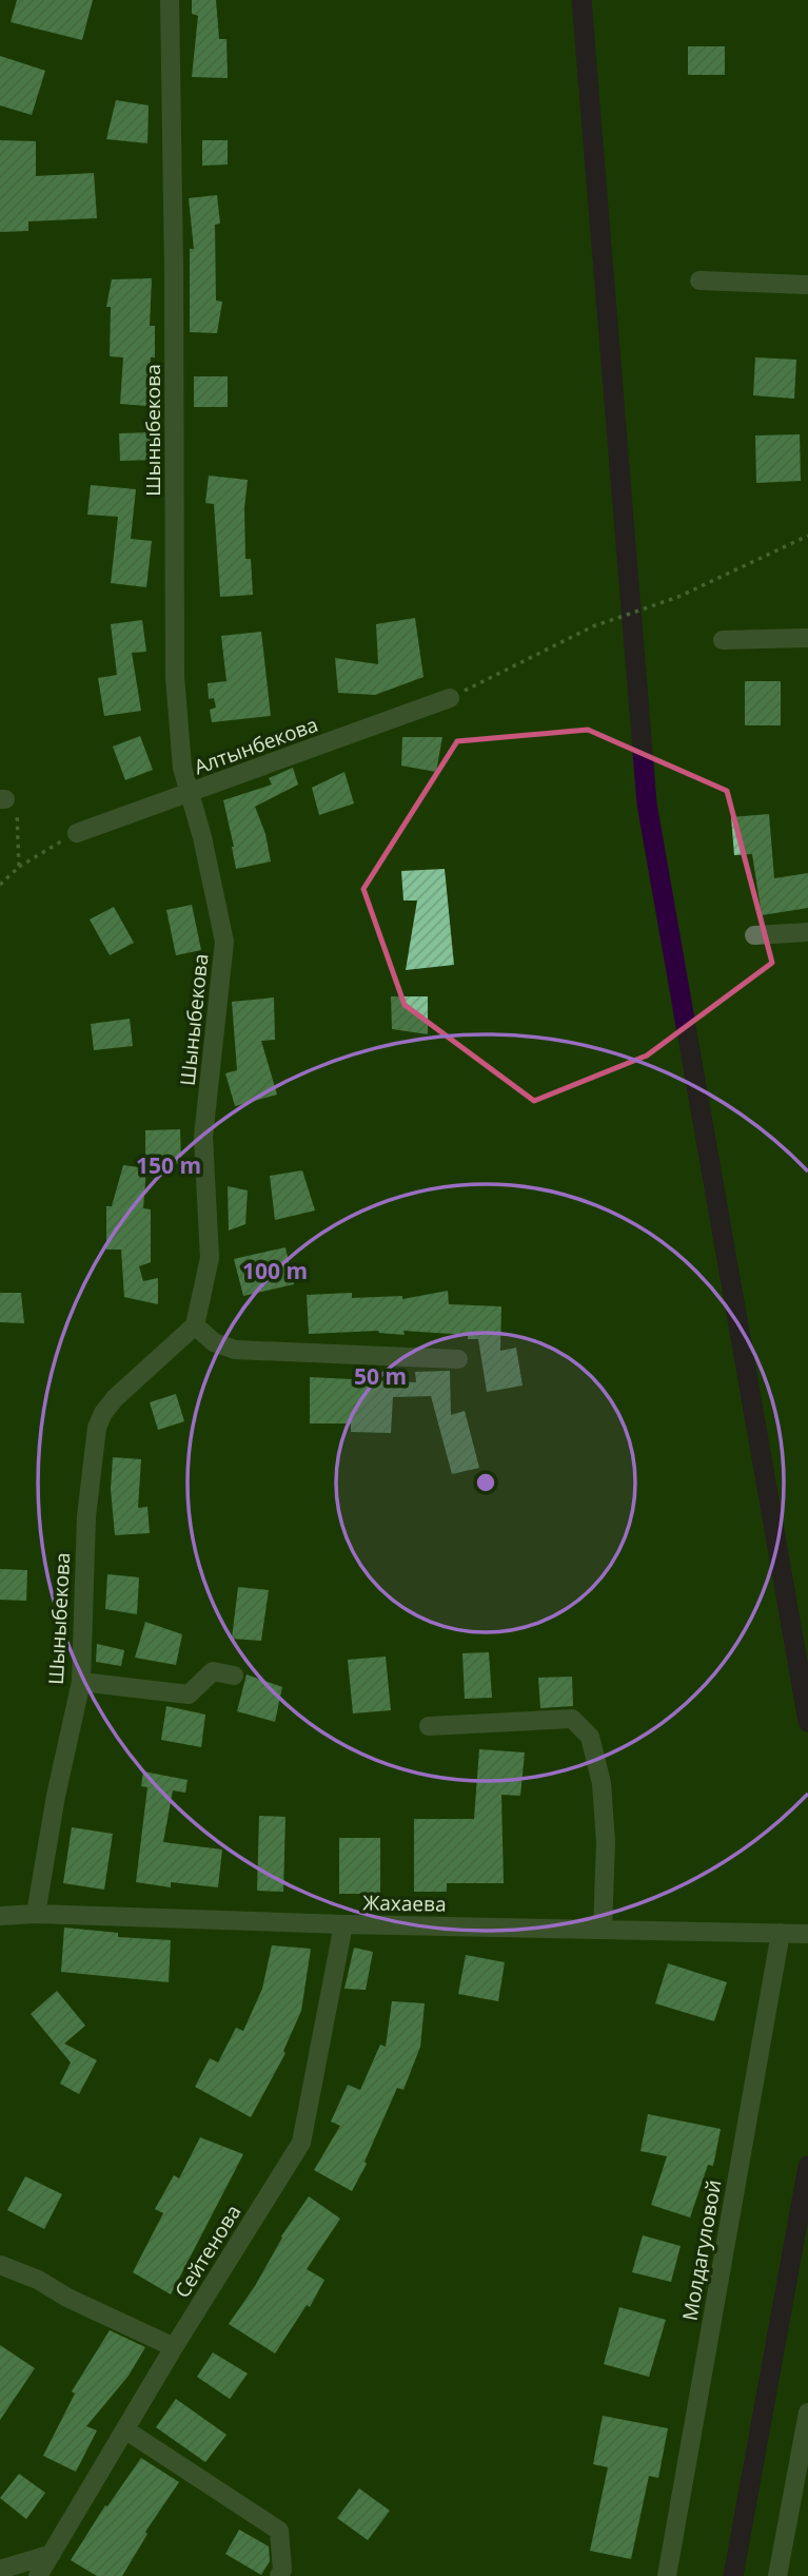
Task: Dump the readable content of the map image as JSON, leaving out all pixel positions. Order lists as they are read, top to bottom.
{
  "streets": {
    "street": [
      "Шыныбекова",
      "Алтынбекова",
      "Жахаева",
      "Молдагуловой",
      "Сейтенова"
    ]
  },
  "crossings": [
    ["Шыныбекова", "Алтынбекова"],
    ["Шыныбекова", "Жахаева"],
    ["Жахаева", "Молдагуловой"],
    ["Жахаева", "Сейтенова"]
  ],
  "rings": ["150 m", "100 m", "50 m"]
}
